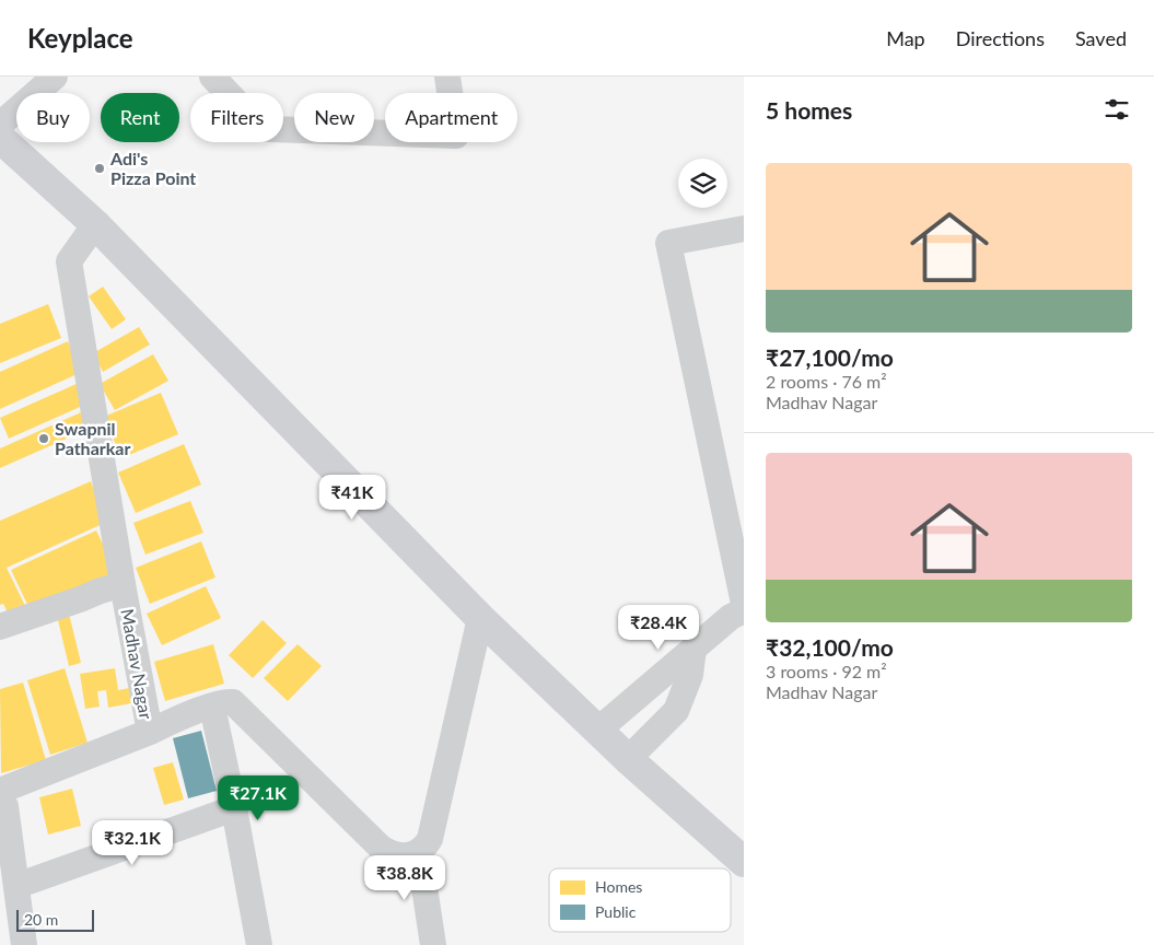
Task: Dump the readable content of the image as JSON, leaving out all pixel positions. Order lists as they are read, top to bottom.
{
  "streets": {
    "street": ["Madhav Nagar"]
  },
  "places": ["Adi's Pizza Point", "Swapnil Patharkar"],
  "legend": ["Homes", "Public"],
  "scale_bar": "20 m",
  "page": {
    "header": "Keyplace",
    "nav": ["Map", "Directions", "Saved"],
    "heading": "5 homes",
    "chip": [
      "Buy",
      "Rent",
      "Filters",
      "New",
      "Apartment"
    ],
    "list": [
      {
        "name": "₹27,100/mo",
        "note": "2 rooms · 76 m² · Madhav Nagar"
      },
      {
        "name": "₹32,100/mo",
        "note": "3 rooms · 92 m² · Madhav Nagar"
      }
    ],
    "price": [
      "₹41K",
      "₹28.4K",
      "₹27.1K",
      "₹32.1K",
      "₹38.8K"
    ],
    "scale": "20 m"
  }
}
